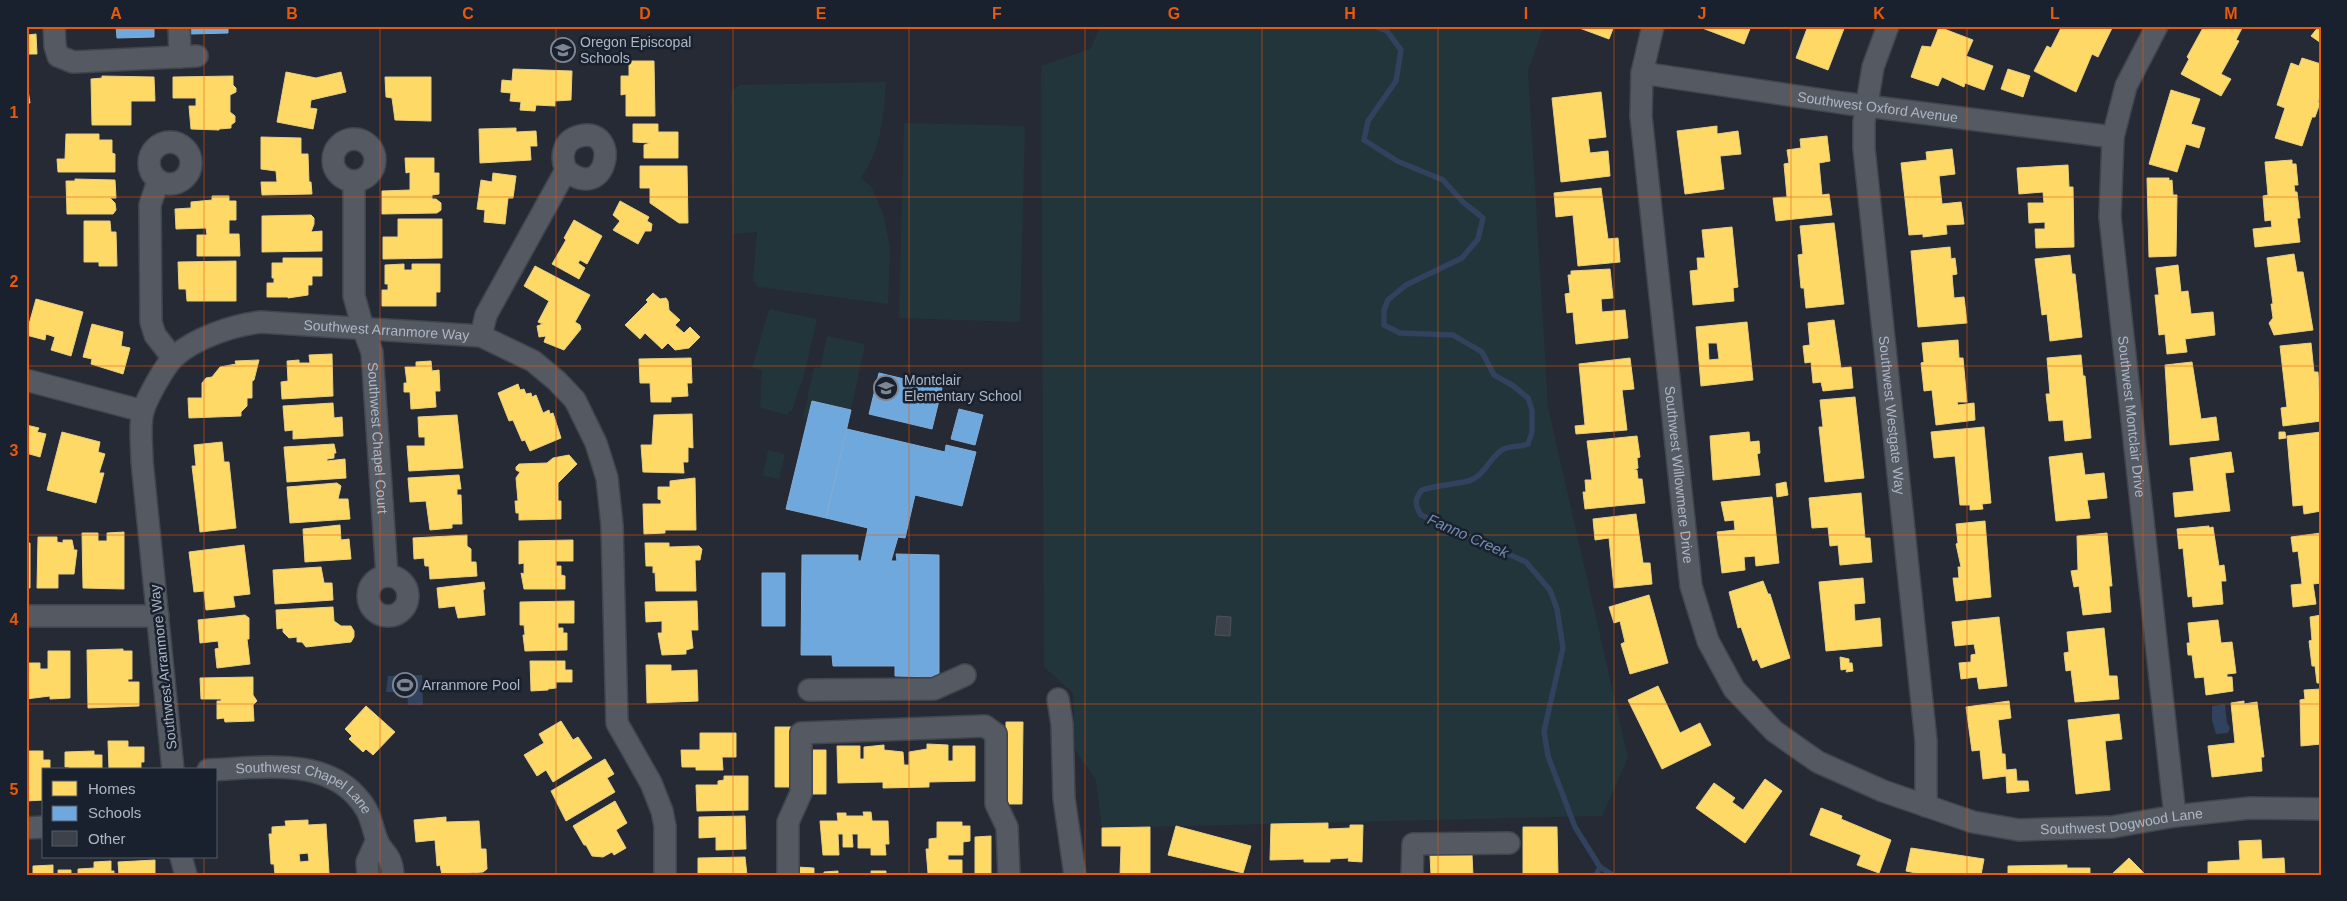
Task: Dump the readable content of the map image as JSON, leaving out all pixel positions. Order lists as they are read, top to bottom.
{
  "streets": {
    "street": [
      "Southwest Oxford Avenue",
      "Southwest Arranmore Way",
      "Southwest Westgate Way",
      "Southwest Montclair Drive",
      "Southwest Chapel Court",
      "Southwest Willowmere Drive",
      "Southwest Chapel Lane",
      "Southwest Dogwood Lane"
    ]
  },
  "crossings": [
    ["Southwest Oxford Avenue", "Southwest Westgate Way"],
    ["Southwest Oxford Avenue", "Southwest Montclair Drive"],
    ["Southwest Oxford Avenue", "Southwest Willowmere Drive"],
    ["Southwest Arranmore Way", "Southwest Chapel Court"],
    ["Southwest Westgate Way", "Southwest Willowmere Drive"],
    ["Southwest Westgate Way", "Southwest Dogwood Lane"],
    ["Southwest Montclair Drive", "Southwest Dogwood Lane"],
    ["Southwest Willowmere Drive", "Southwest Dogwood Lane"]
  ],
  "water": ["Fanno Creek"],
  "places": {
    "school or university": ["Oregon Episcopal Schools", "Montclair Elementary School"],
    "sports": ["Arranmore Pool"]
  },
  "legend": ["Homes", "Schools", "Other"],
  "grid": {
    "columns": [
      "A",
      "B",
      "C",
      "D",
      "E",
      "F",
      "G",
      "H",
      "I",
      "J",
      "K",
      "L",
      "M"
    ],
    "rows": [
      "1",
      "2",
      "3",
      "4",
      "5"
    ]
  }
}
